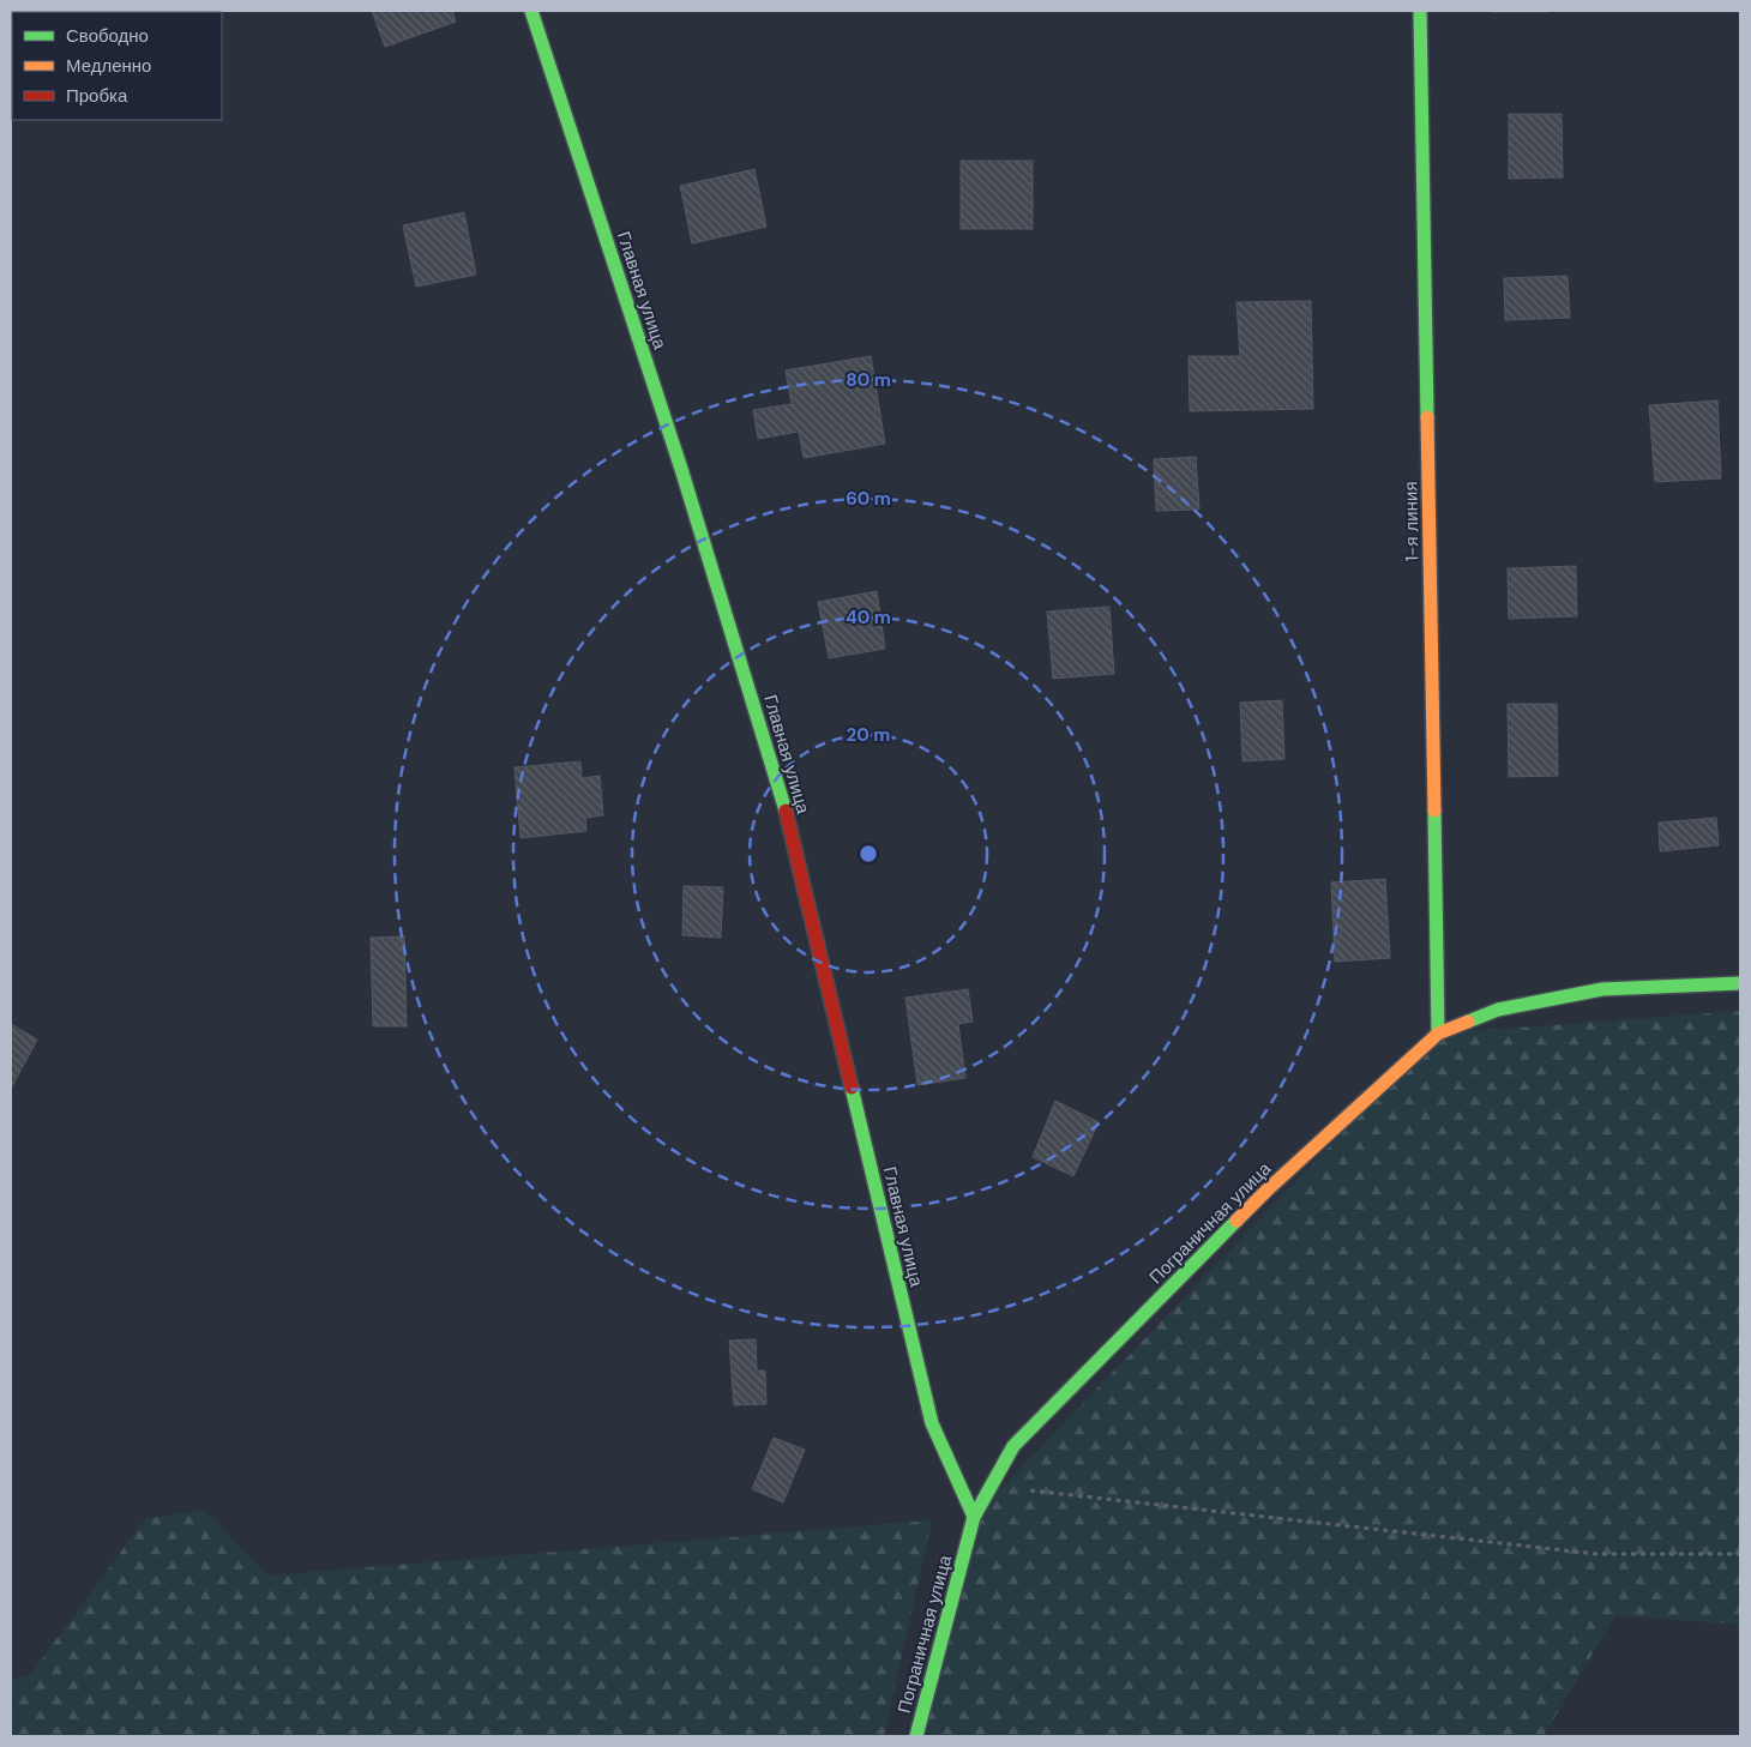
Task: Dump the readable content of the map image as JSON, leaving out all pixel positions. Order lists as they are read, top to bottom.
{
  "streets": {
    "street": ["Главная улица", "1-я линия", "Пограничная улица"]
  },
  "crossings": [
    ["Главная улица", "Пограничная улица"],
    ["1-я линия", "Пограничная улица"]
  ],
  "legend": ["Свободно", "Медленно", "Пробка"],
  "rings": [
    "80 m",
    "60 m",
    "40 m",
    "20 m"
  ]
}
